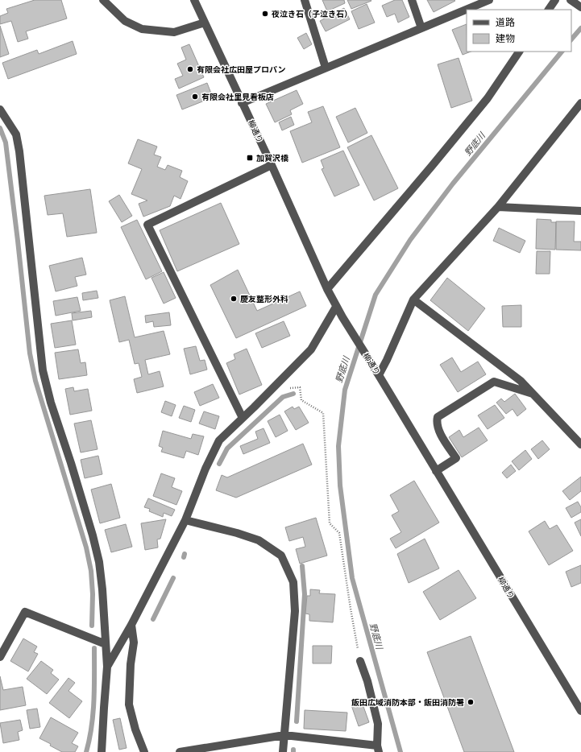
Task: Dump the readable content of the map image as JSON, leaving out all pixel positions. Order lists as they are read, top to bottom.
{
  "streets": {
    "street": ["柳通り"]
  },
  "water": ["野底川"],
  "places": {
    "other": [
      "夜泣き石（子泣き石）",
      "有限会社広田屋プロパン",
      "有限会社里見看板店",
      "慶友整形外科",
      "飯田広域消防本部・飯田消防署"
    ],
    "transit": ["加賀沢橋"]
  },
  "legend": ["道路", "建物"]
}
